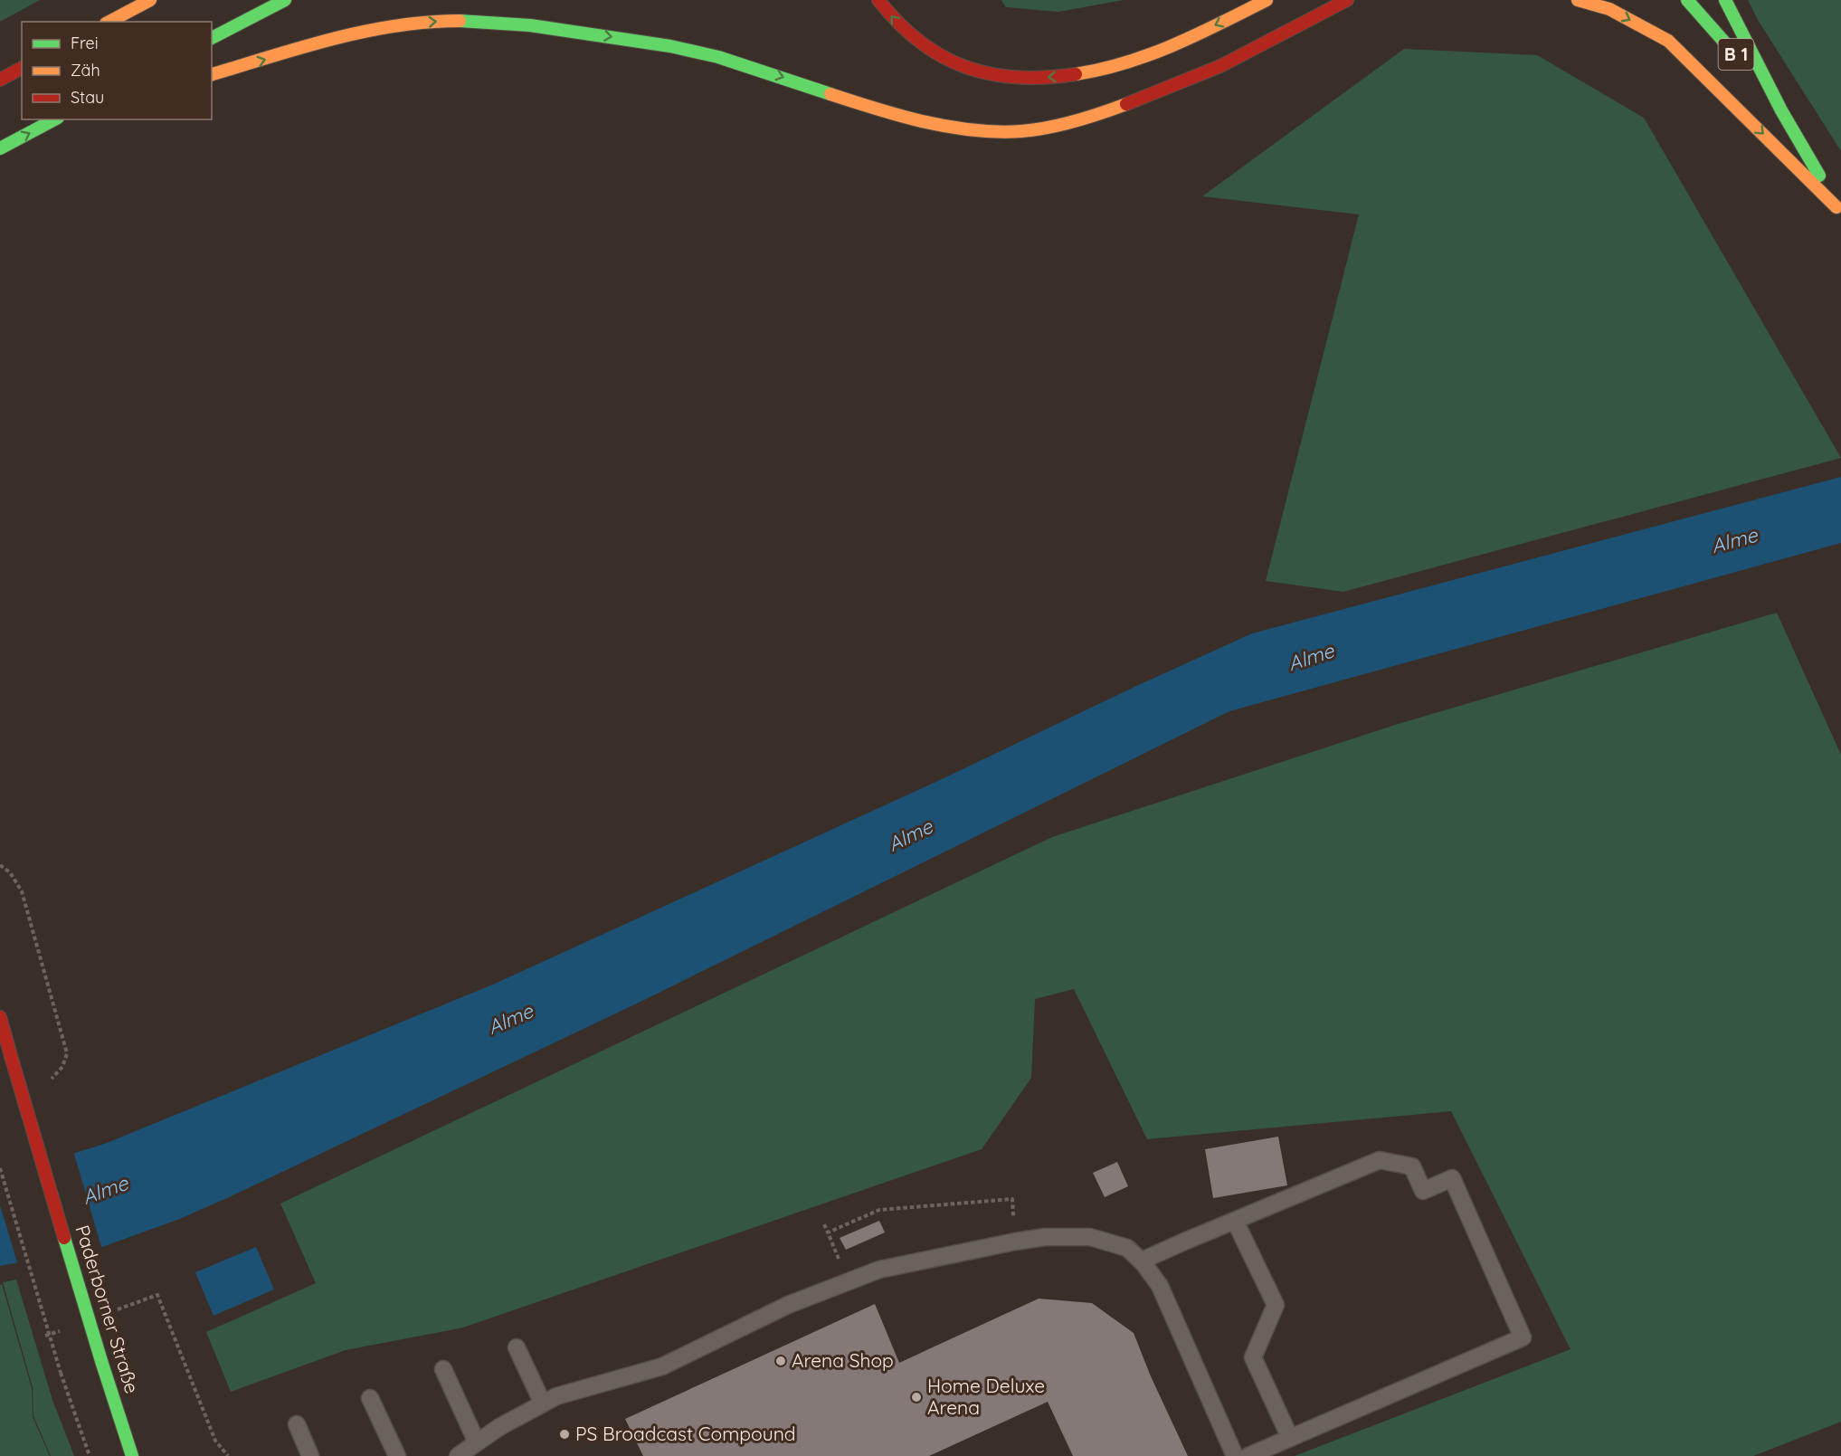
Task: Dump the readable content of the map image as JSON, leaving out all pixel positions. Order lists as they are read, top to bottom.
{
  "streets": {
    "main road": ["B 1", "Paderborner Straße"]
  },
  "water": ["Alme"],
  "places": ["Arena Shop", "Home Deluxe Arena", "PS Broadcast Compound"],
  "legend": ["Frei", "Zäh", "Stau"]
}
